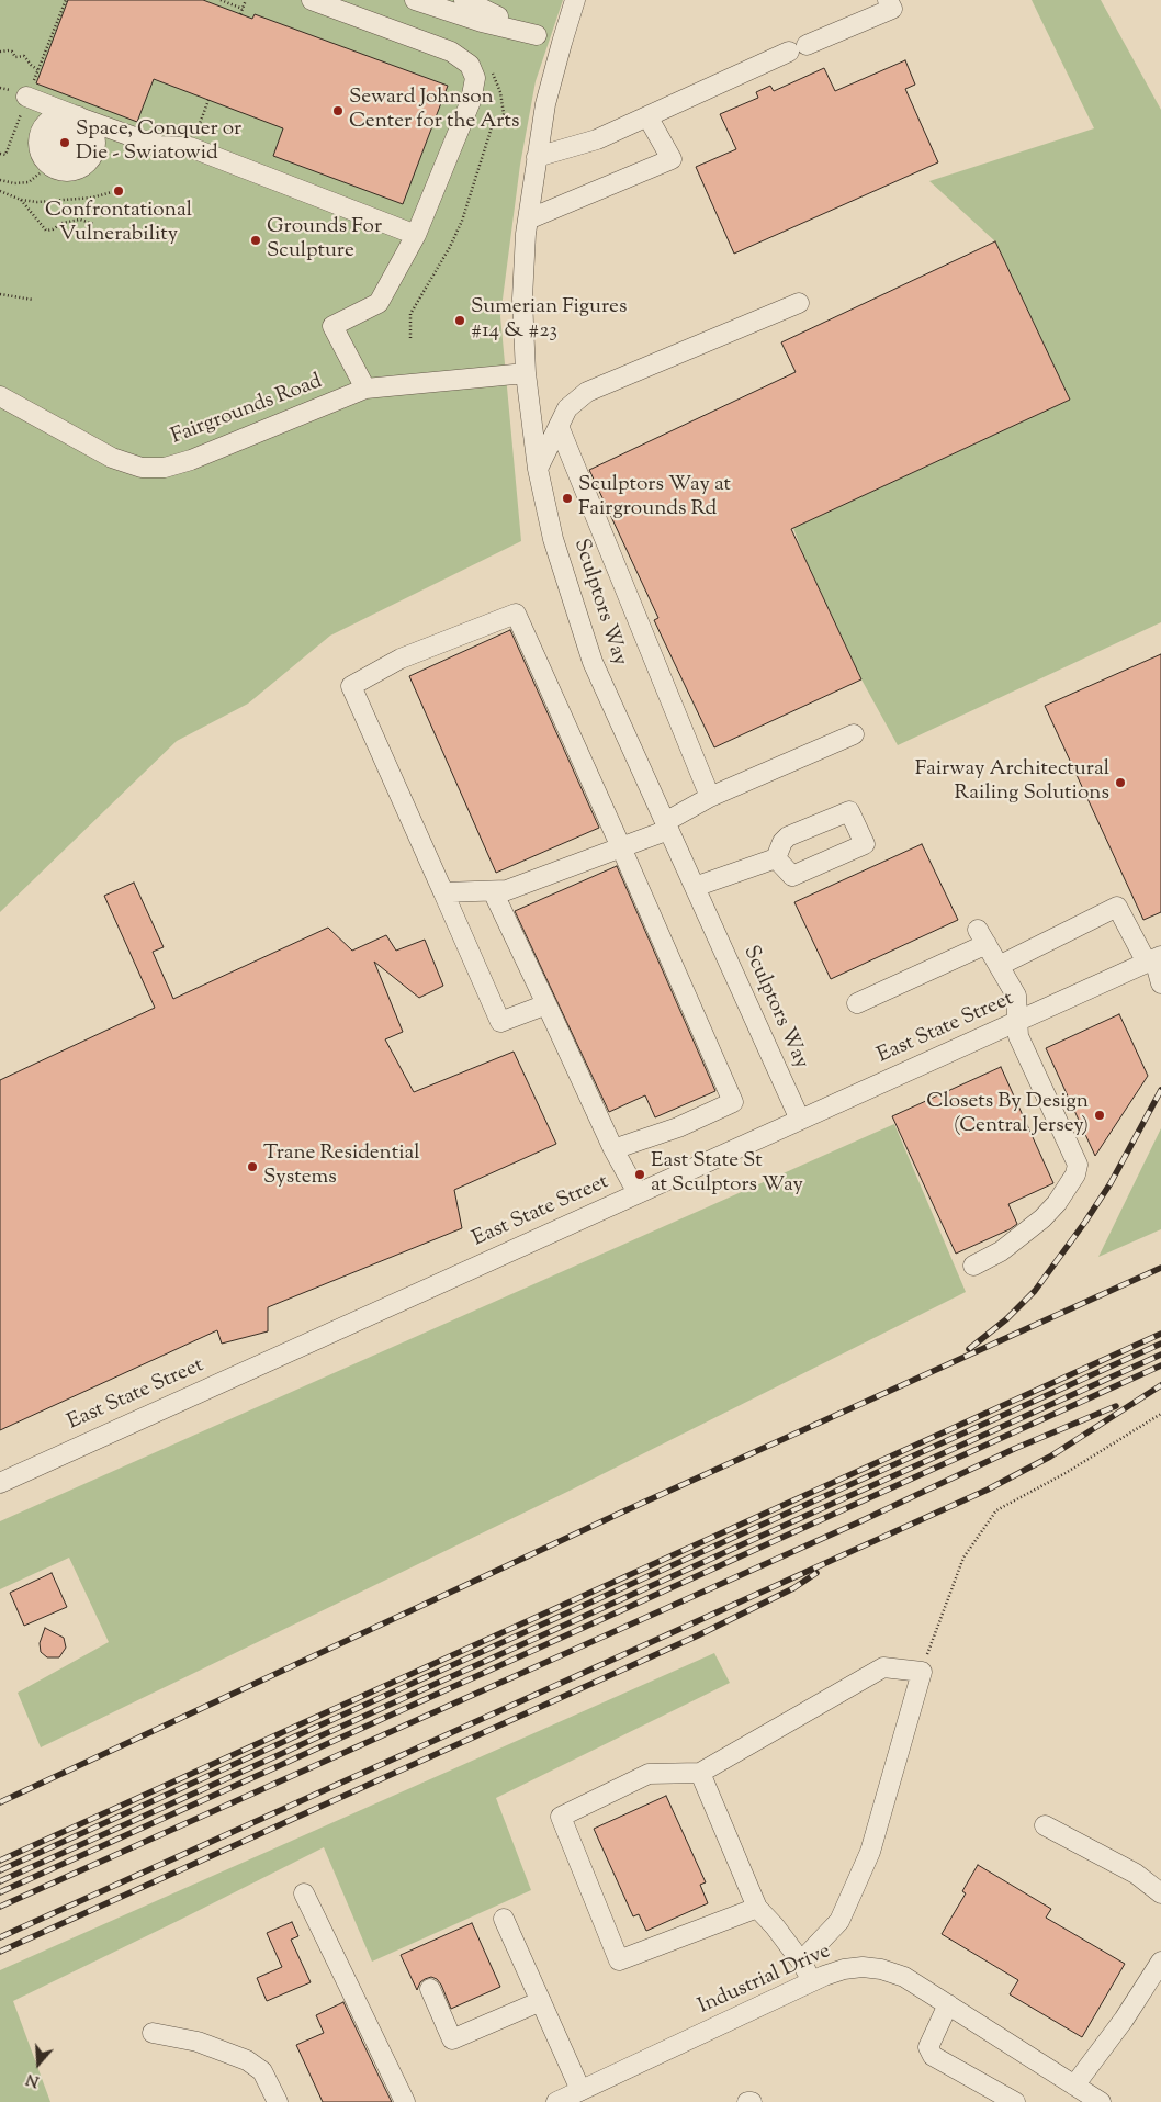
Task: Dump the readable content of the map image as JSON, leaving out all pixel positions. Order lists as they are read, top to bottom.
{
  "streets": {
    "street": [
      "Fairgrounds Road",
      "Sculptors Way",
      "East State Street",
      "Industrial Drive"
    ]
  },
  "crossings": [
    ["Fairgrounds Road", "Sculptors Way"],
    ["Sculptors Way", "East State Street"]
  ],
  "places": [
    "Seward Johnson Center for the Arts",
    "Space, Conquer or Die - Swiatowid",
    "Confrontational Vulnerability",
    "Grounds For Sculpture",
    "Sumerian Figures #14 & #23",
    "Sculptors Way at Fairgrounds Rd",
    "Fairway Architectural Railing Solutions",
    "Closets By Design (Central Jersey)",
    "Trane Residential Systems",
    "East State St at Sculptors Way"
  ],
  "north": "bottom"
}
